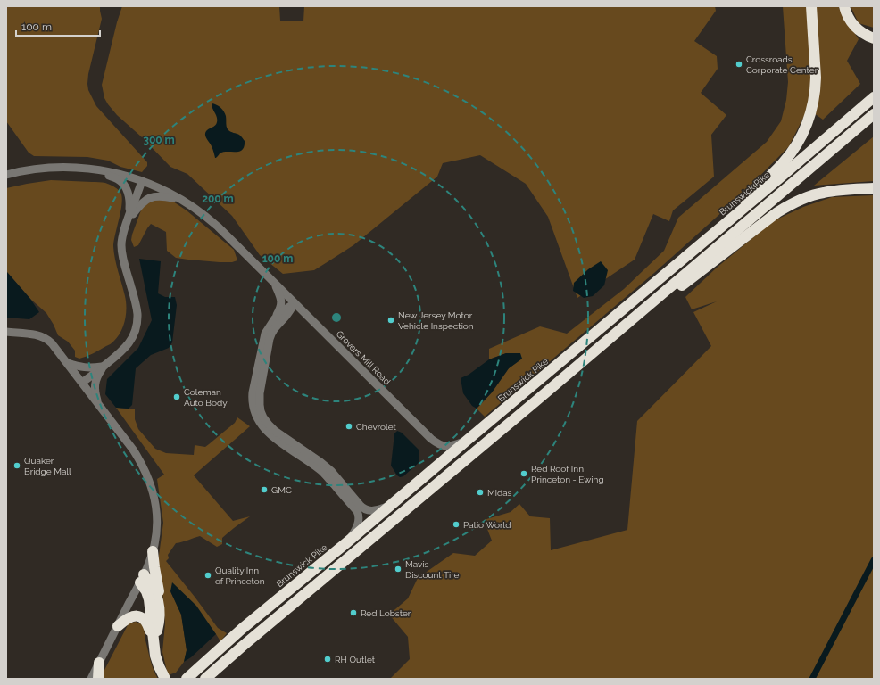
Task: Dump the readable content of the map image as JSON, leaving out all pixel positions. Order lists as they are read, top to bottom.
{
  "streets": {
    "highway": ["Brunswick Pike"],
    "street": ["Grovers Mill Road"]
  },
  "crossings": [
    ["Brunswick Pike", "Grovers Mill Road"]
  ],
  "places": [
    "Crossroads Corporate Center",
    "New Jersey Motor Vehicle Inspection",
    "Coleman Auto Body",
    "Chevrolet",
    "Quaker Bridge Mall",
    "Red Roof Inn Princeton - Ewing",
    "GMC",
    "Midas",
    "Patio World",
    "Mavis Discount Tire",
    "Quality Inn of Princeton",
    "Red Lobster",
    "RH Outlet"
  ],
  "scale_bar": "100 m",
  "rings": ["300 m", "200 m", "100 m"]
}
